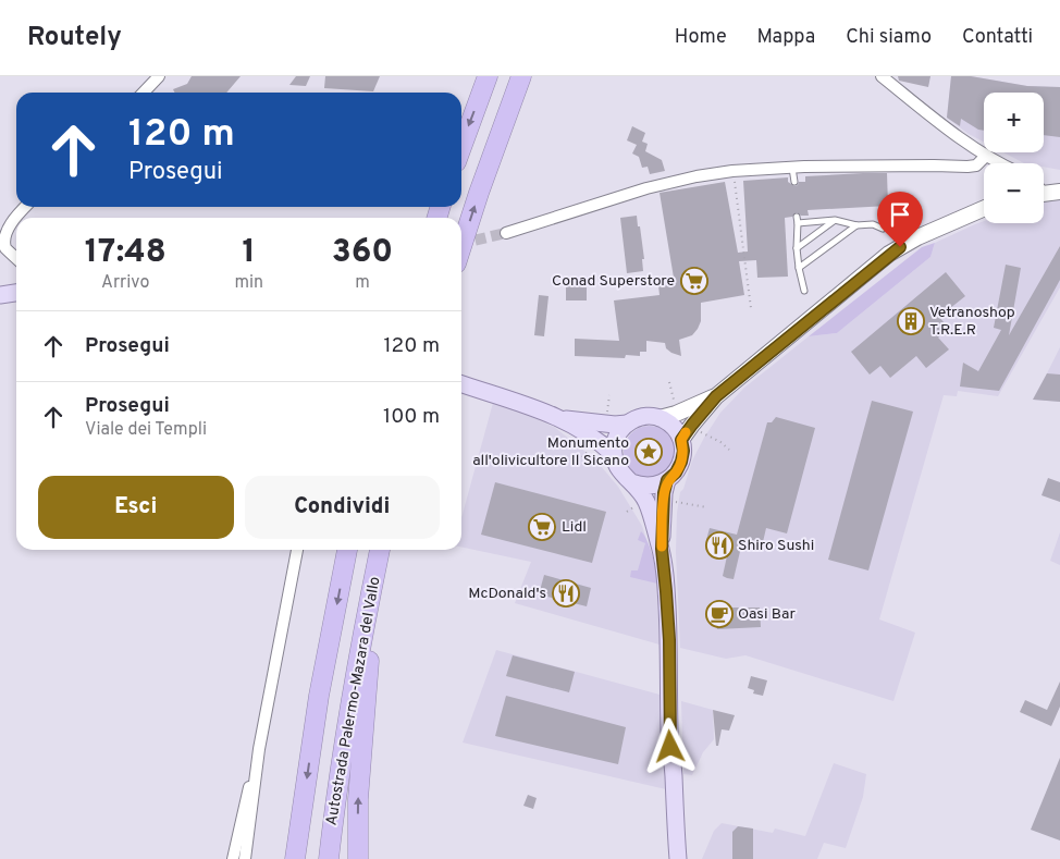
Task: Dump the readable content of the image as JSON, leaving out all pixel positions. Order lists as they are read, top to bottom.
{
  "streets": {
    "highway": ["Autostrada Palermo-Mazara del Vallo"]
  },
  "places": {
    "supermarket": ["Conad Superstore", "Lidl"],
    "building": ["Vetranoshop T.R.E.R"],
    "place": ["Monumento all'olivicultore Il Sicano"],
    "restaurant": ["Shiro Sushi", "McDonald's"],
    "cafe": ["Oasi Bar"]
  },
  "page": {
    "header": "Routely",
    "nav": [
      "Home",
      "Mappa",
      "Chi siamo",
      "Contatti"
    ],
    "map_buttons": ["+", "−"],
    "turn": ["120 m", "Prosegui"],
    "eta": [
      "17:48",
      "Arrivo",
      "1",
      "min",
      "360",
      "m"
    ],
    "list": [
      {
        "name": "Prosegui",
        "value": "120 m"
      },
      {
        "name": "Prosegui",
        "note": "Viale dei Templi",
        "value": "100 m"
      }
    ],
    "buttons": ["Esci", "Condividi"]
  }
}
